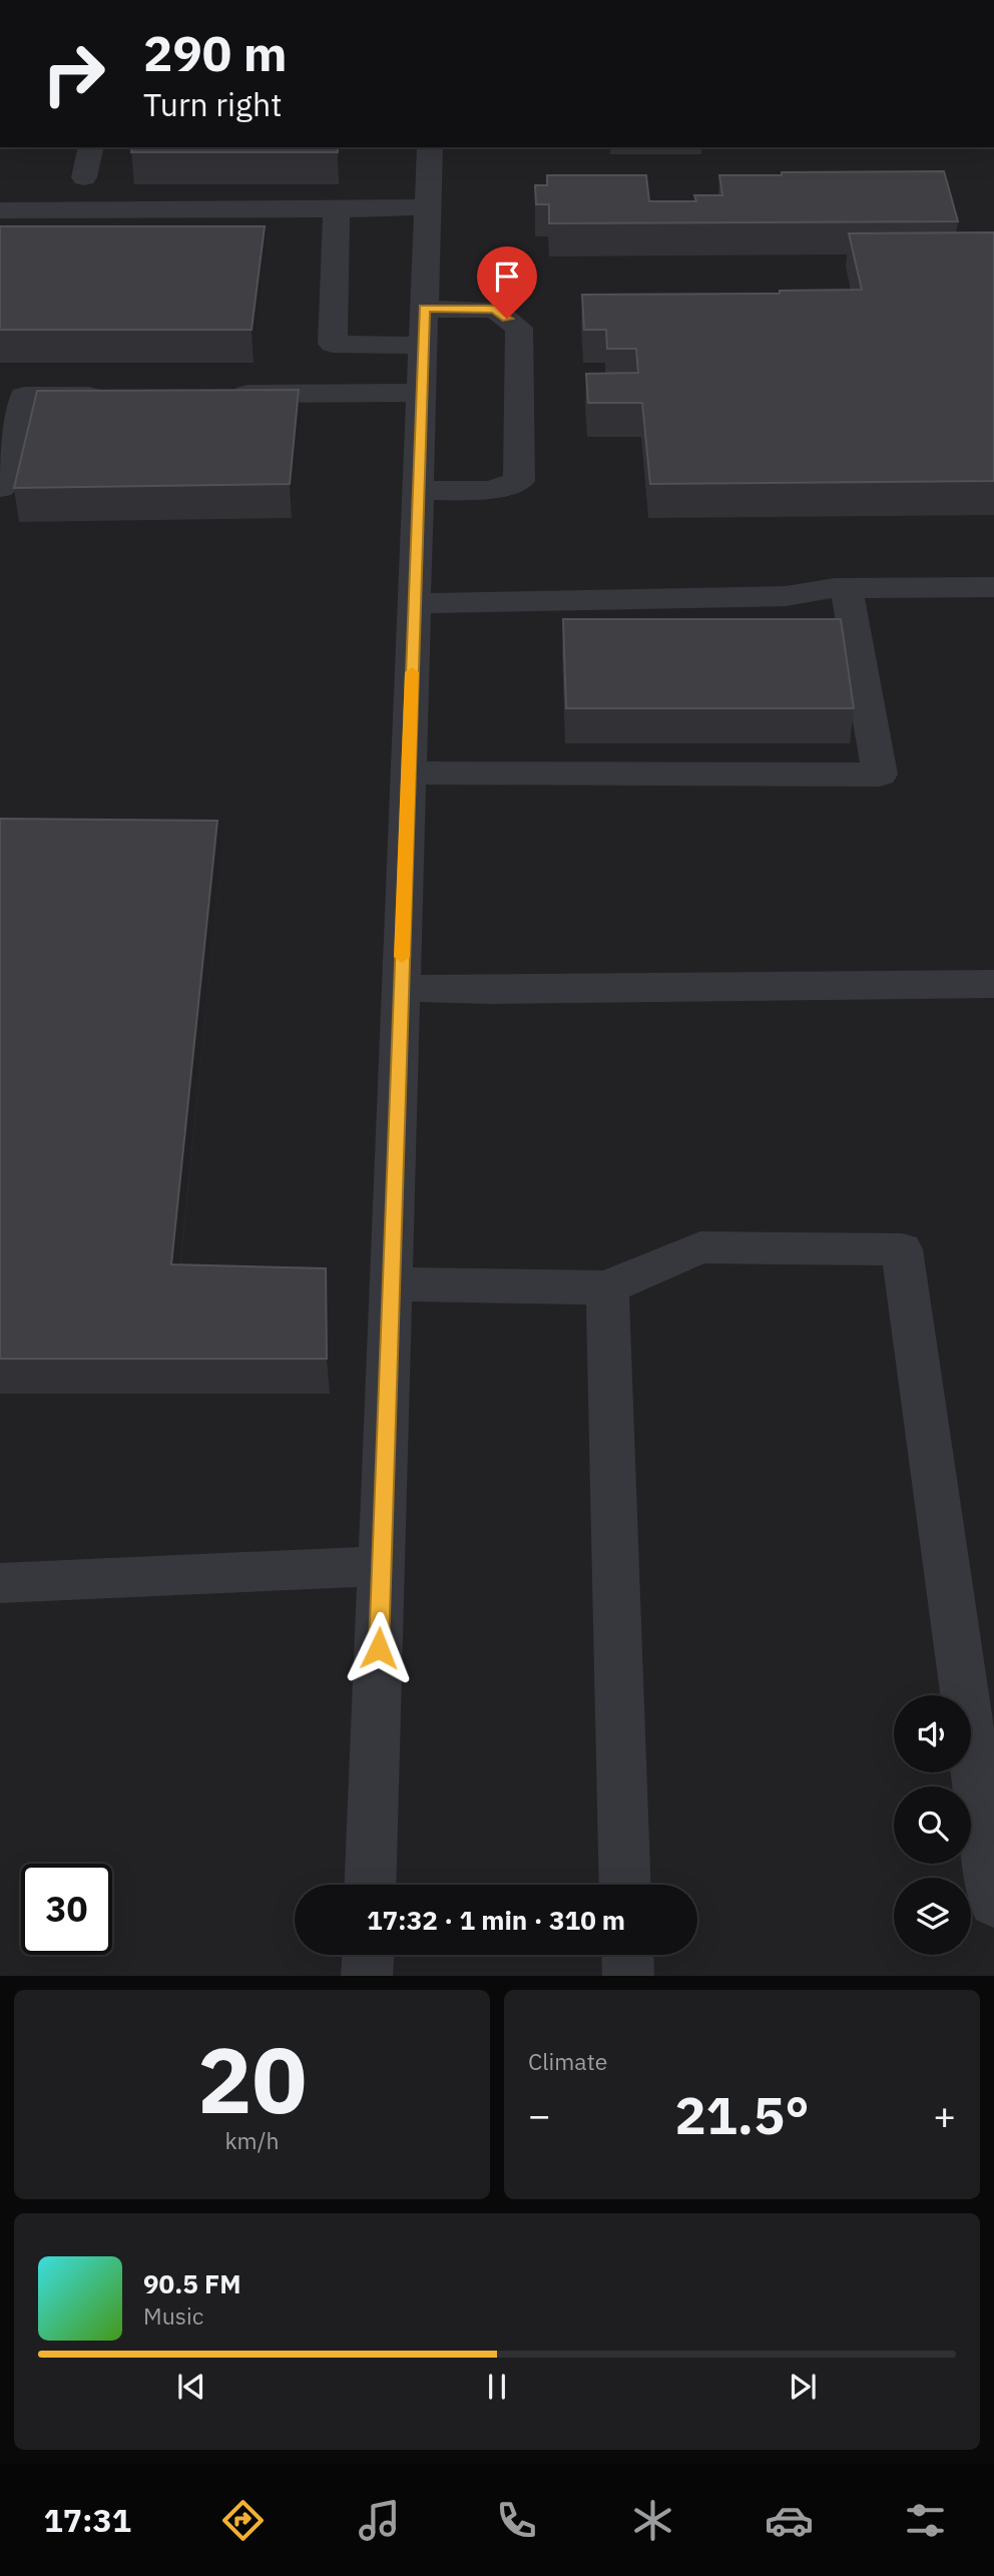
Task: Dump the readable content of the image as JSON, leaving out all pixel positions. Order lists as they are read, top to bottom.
{
  "page": {
    "turn": ["290 m", "Turn right"],
    "limit": "30",
    "trip": "17:32 · 1 min · 310 m",
    "tile": [
      ["20", "km/h"],
      "Climate"
    ],
    "heat": ["−", "21.5°", "+"],
    "song": ["90.5 FM", "Music"],
    "tabs": "17:31"
  }
}
